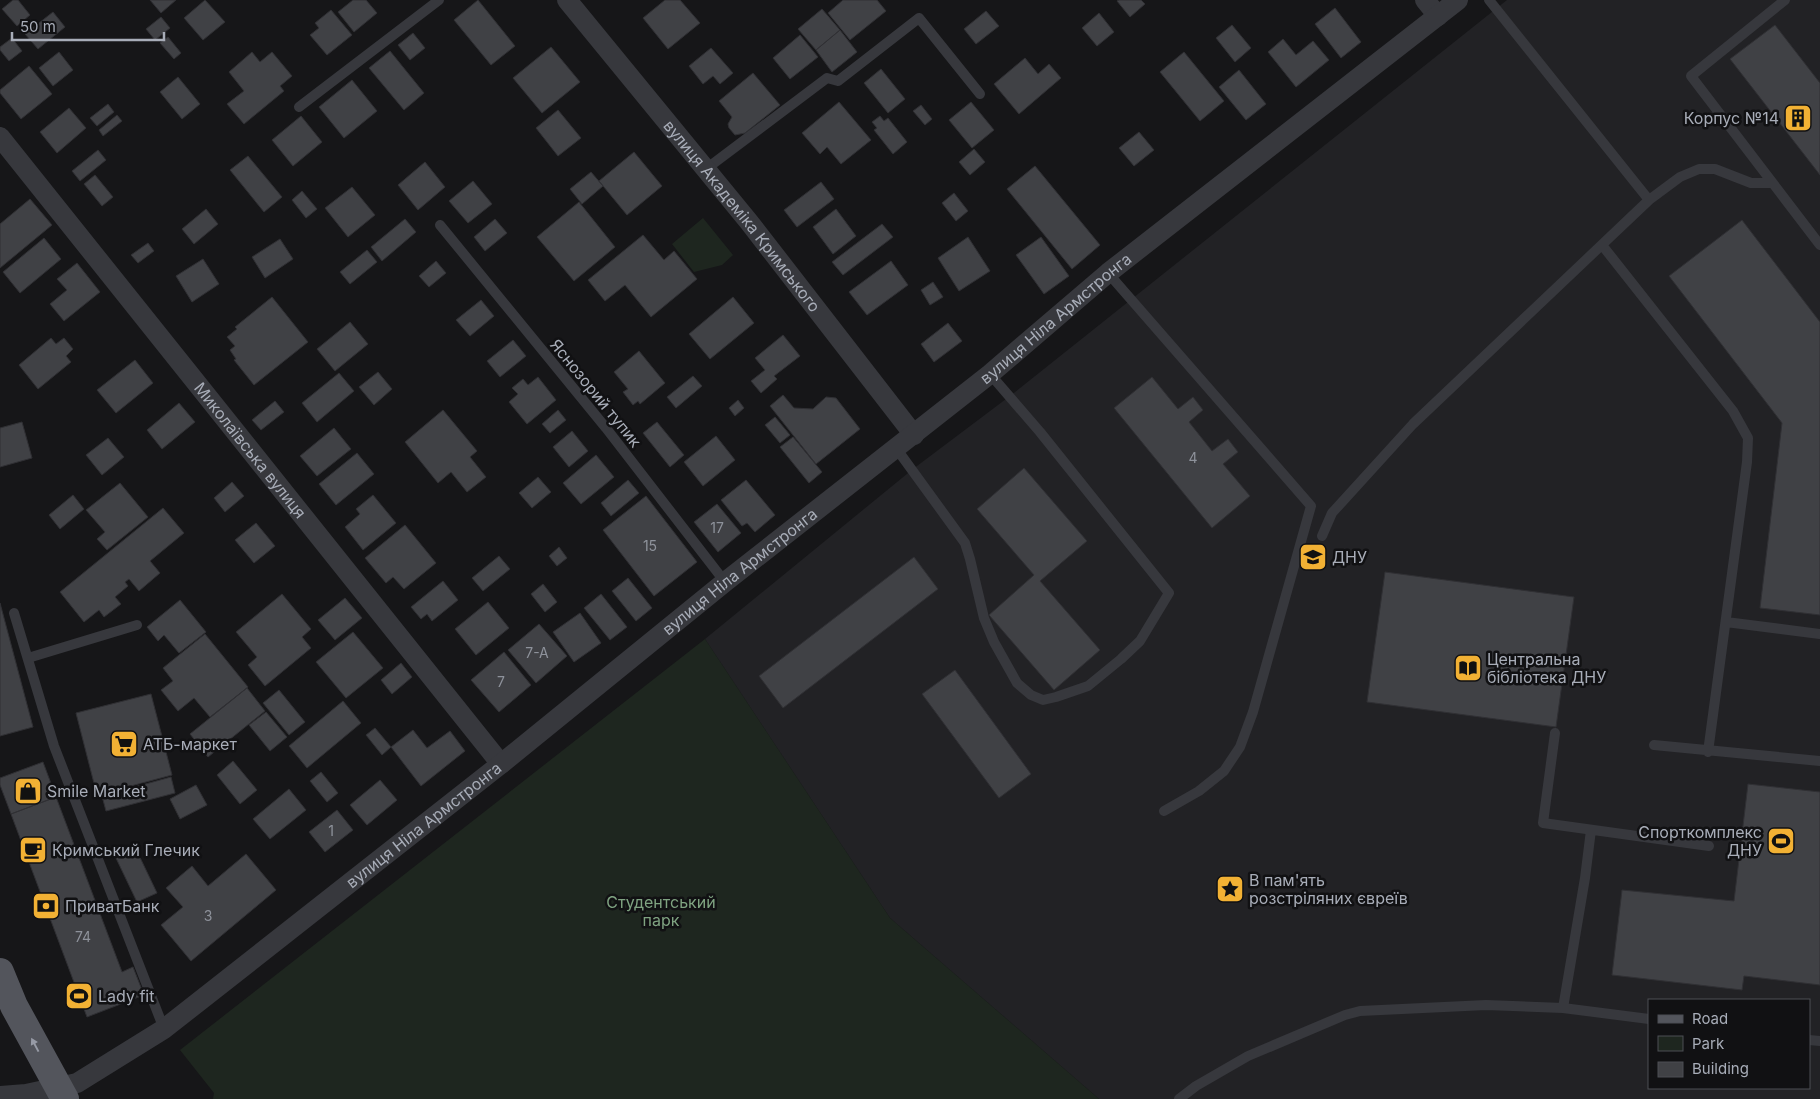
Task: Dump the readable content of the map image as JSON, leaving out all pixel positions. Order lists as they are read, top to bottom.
{
  "streets": {
    "street": ["вулиця Академіка Кримського", "вулиця Ніла Армстронга", "Миколаївська вулиця"],
    "lane": ["Яснозорий тупик"]
  },
  "crossings": [
    ["вулиця Академіка Кримського", "вулиця Ніла Армстронга"],
    ["вулиця Ніла Армстронга", "Яснозорий тупик"],
    ["вулиця Ніла Армстронга", "Миколаївська вулиця"]
  ],
  "parks": ["Студентський парк"],
  "places": {
    "building": ["Корпус №14"],
    "school or university": ["ДНУ"],
    "library": ["Центральна бібліотека ДНУ"],
    "supermarket": ["АТБ-маркет"],
    "shop": ["Smile Market"],
    "sports": ["Спорткомплекс ДНУ", "Lady fit"],
    "cafe": ["Кримський Глечик"],
    "place": ["В пам'ять розстріляних євреїв"],
    "bank": ["ПриватБанк"]
  },
  "house_numbers": [
    "4",
    "17",
    "15",
    "7-А",
    "7",
    "1",
    "3",
    "74"
  ],
  "legend": ["Road", "Park", "Building"],
  "scale_bar": "50 m"
}
